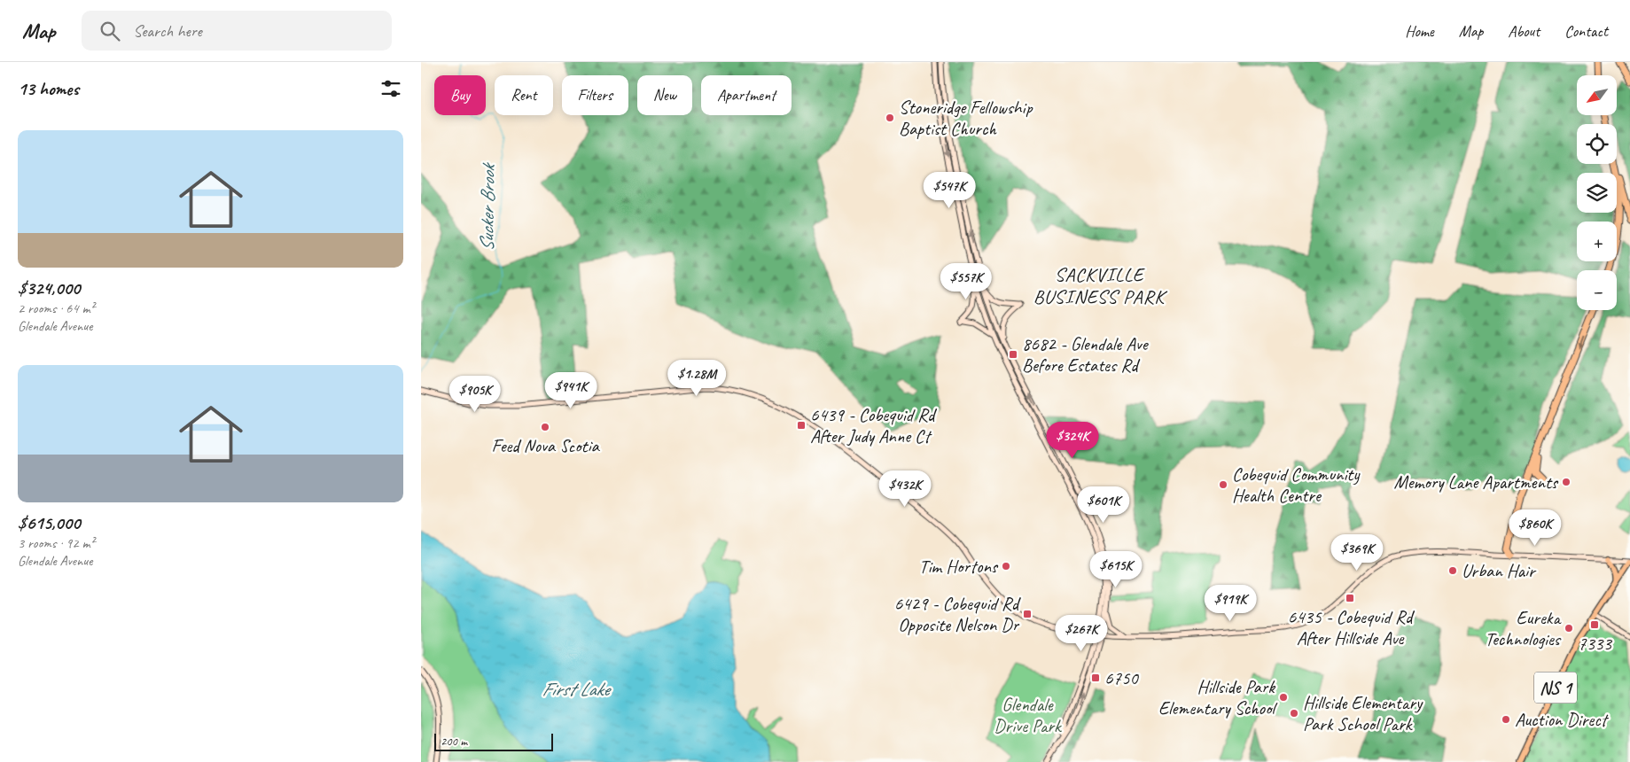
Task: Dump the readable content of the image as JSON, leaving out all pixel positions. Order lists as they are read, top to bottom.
{
  "streets": {
    "main road": ["NS 1"]
  },
  "districts": ["SACKVILLE BUSINESS PARK"],
  "water": ["Sucker Brook", "First Lake"],
  "parks": ["Glendale Drive Park"],
  "places": {
    "other": [
      "Stoneridge Fellowship Baptist Church",
      "Feed Nova Scotia",
      "Memory Lane Apartments",
      "Cobequid Community Health Centre",
      "Tim Hortons",
      "Urban Hair",
      "Eureka Technologies",
      "Hillside Park Elementary School",
      "Hillside Elementary Park School Park",
      "Auction Direct"
    ],
    "transit": [
      "8682 - Glendale Ave Before Estates Rd",
      "6439 - Cobequid Rd After Judy Anne Ct",
      "6435 - Cobequid Rd After Hillside Ave",
      "6429 - Cobequid Rd Opposite Nelson Dr",
      "7333",
      "6750"
    ]
  },
  "scale_bar": "200 m",
  "north": "bottom left",
  "page": {
    "header": "Map",
    "search": "Search here",
    "nav": [
      "Home",
      "Map",
      "About",
      "Contact"
    ],
    "heading": "13 homes",
    "map_buttons": ["+", "−"],
    "chip": [
      "Buy",
      "Rent",
      "Filters",
      "New",
      "Apartment"
    ],
    "list": [
      {
        "name": "$324,000",
        "note": "2 rooms · 64 m² · Glendale Avenue"
      },
      {
        "name": "$615,000",
        "note": "3 rooms · 92 m² · Glendale Avenue"
      }
    ],
    "price": [
      "$547K",
      "$557K",
      "$1.28M",
      "$941K",
      "$905K",
      "$324K",
      "$432K",
      "$601K",
      "$860K",
      "$369K",
      "$615K",
      "$919K",
      "$267K"
    ],
    "scale": "200 m"
  }
}
